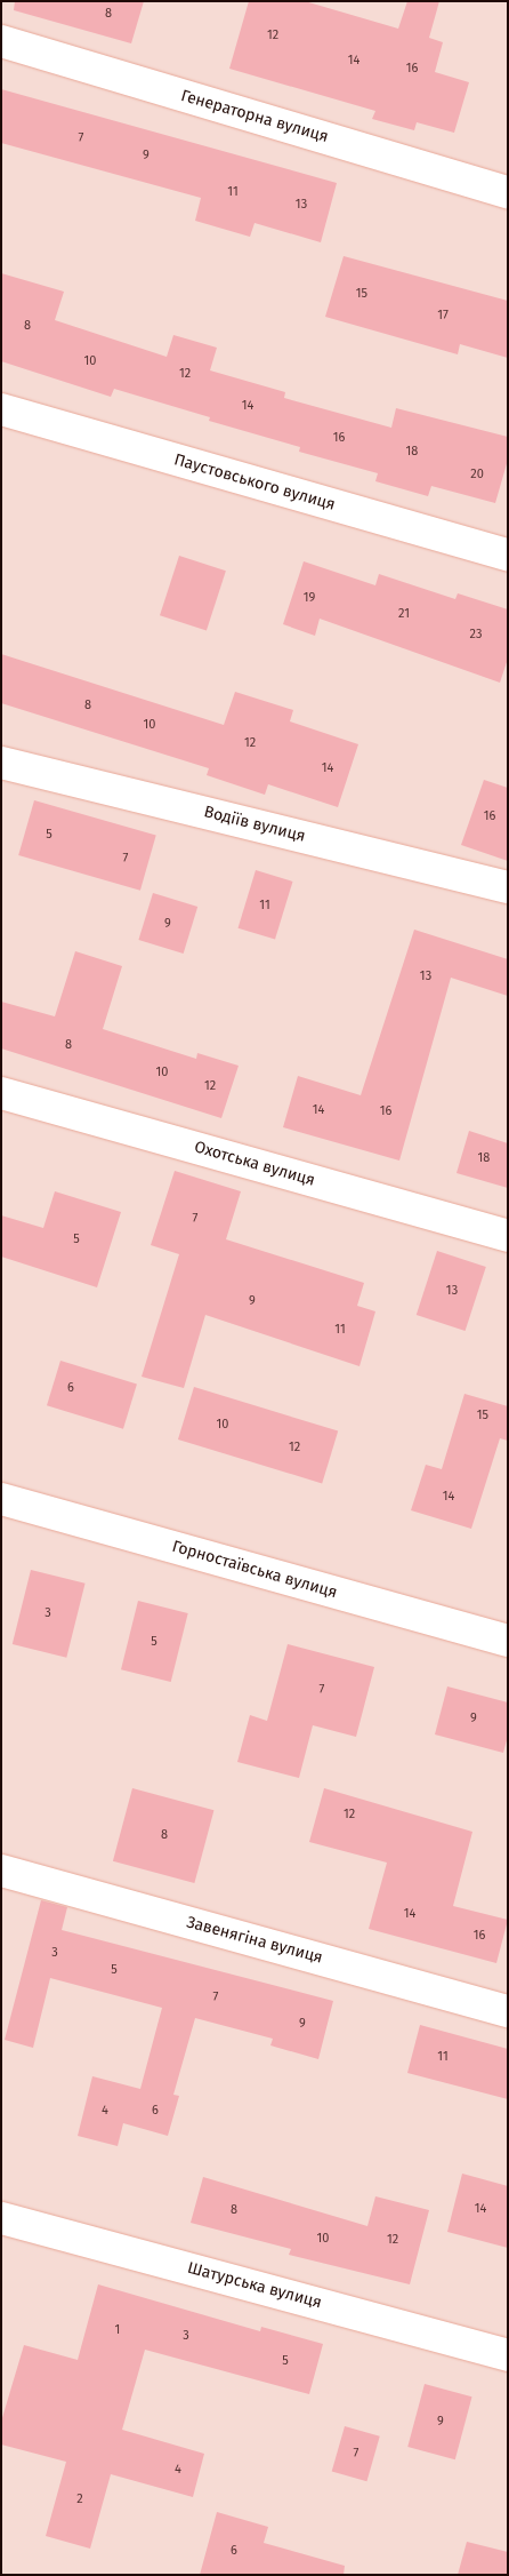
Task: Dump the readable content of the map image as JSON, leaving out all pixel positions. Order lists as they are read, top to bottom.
{
  "streets": {
    "street": [
      "Генераторна вулиця",
      "Паустовського вулиця",
      "Водіїв вулиця",
      "Охотська вулиця",
      "Горностаївська вулиця",
      "Завенягіна вулиця",
      "Шатурська вулиця"
    ]
  },
  "house_numbers": [
    "8",
    "12",
    "14",
    "16",
    "7",
    "9",
    "11",
    "13",
    "15",
    "17",
    "8",
    "10",
    "12",
    "14",
    "16",
    "18",
    "20",
    "19",
    "21",
    "23",
    "8",
    "10",
    "12",
    "14",
    "16",
    "5",
    "7",
    "11",
    "9",
    "13",
    "8",
    "10",
    "12",
    "14",
    "16",
    "18",
    "7",
    "5",
    "13",
    "9",
    "11",
    "6",
    "15",
    "10",
    "12",
    "14",
    "3",
    "5",
    "7",
    "9",
    "12",
    "8",
    "14",
    "16",
    "3",
    "5",
    "7",
    "9",
    "11",
    "4",
    "6",
    "14",
    "8",
    "10",
    "12",
    "1",
    "3",
    "5",
    "9",
    "7",
    "4",
    "2",
    "6"
  ]
}
